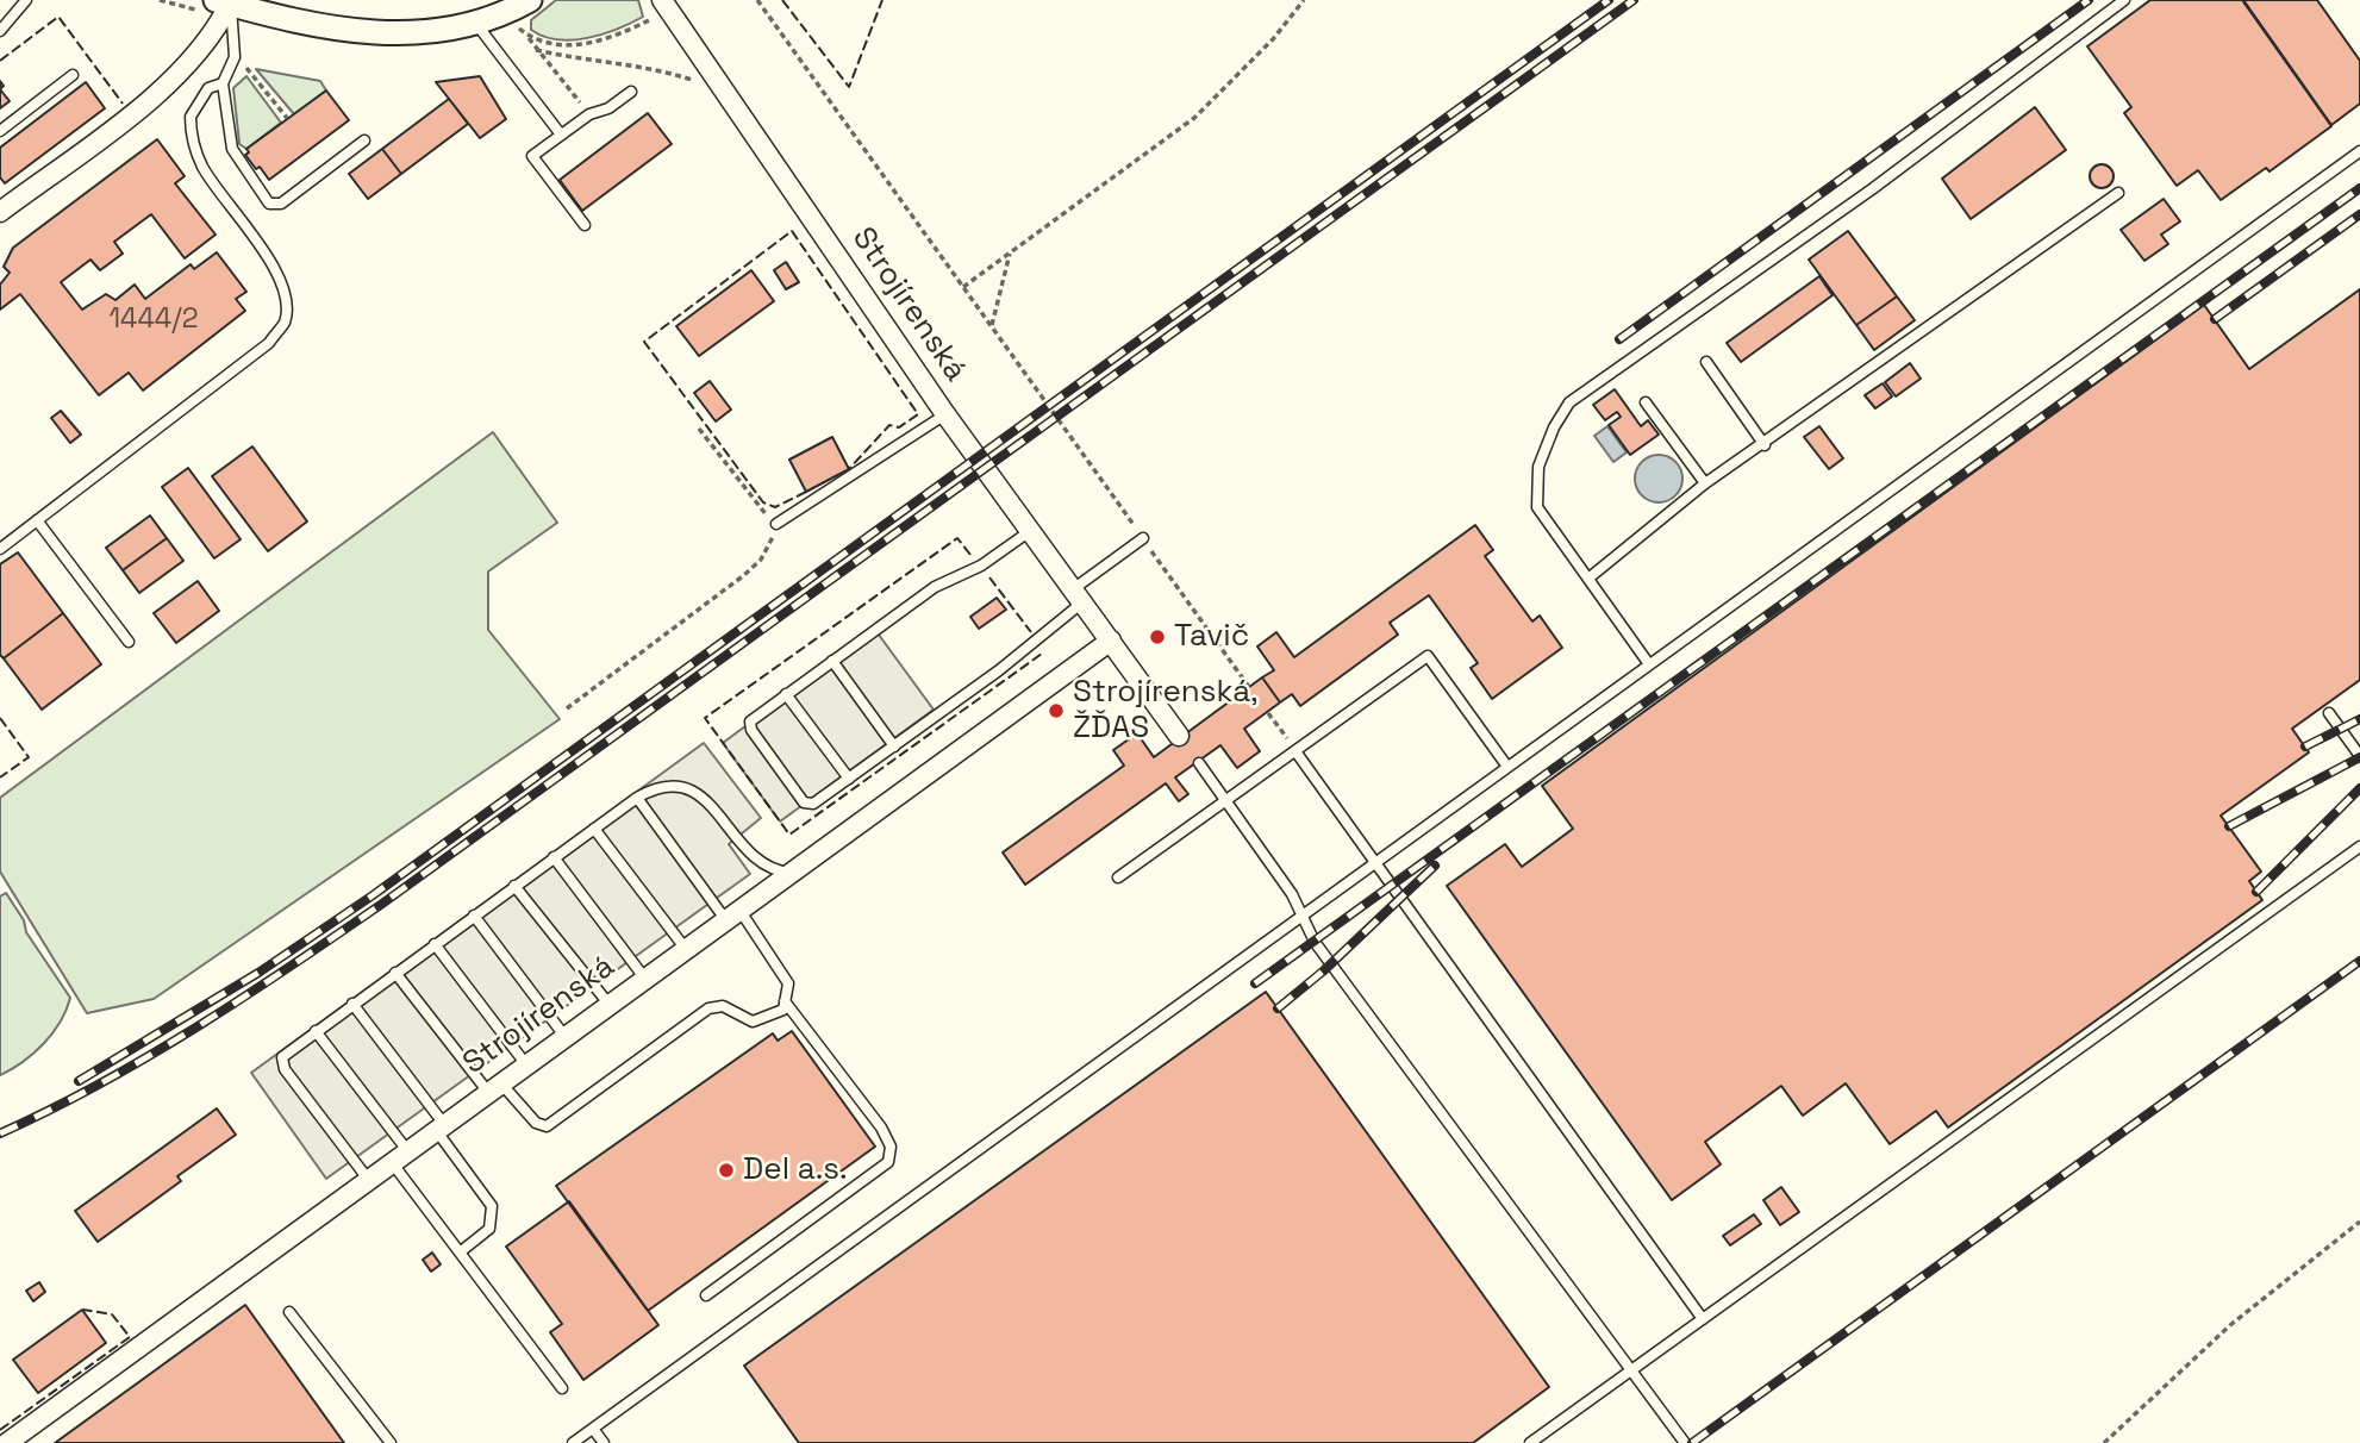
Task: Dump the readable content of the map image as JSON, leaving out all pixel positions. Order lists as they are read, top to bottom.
{
  "streets": {
    "street": ["Strojírenská"]
  },
  "places": ["Tavič", "Strojírenská, ŽĎAS", "Del a.s."],
  "house_numbers": ["1444/2"]
}
